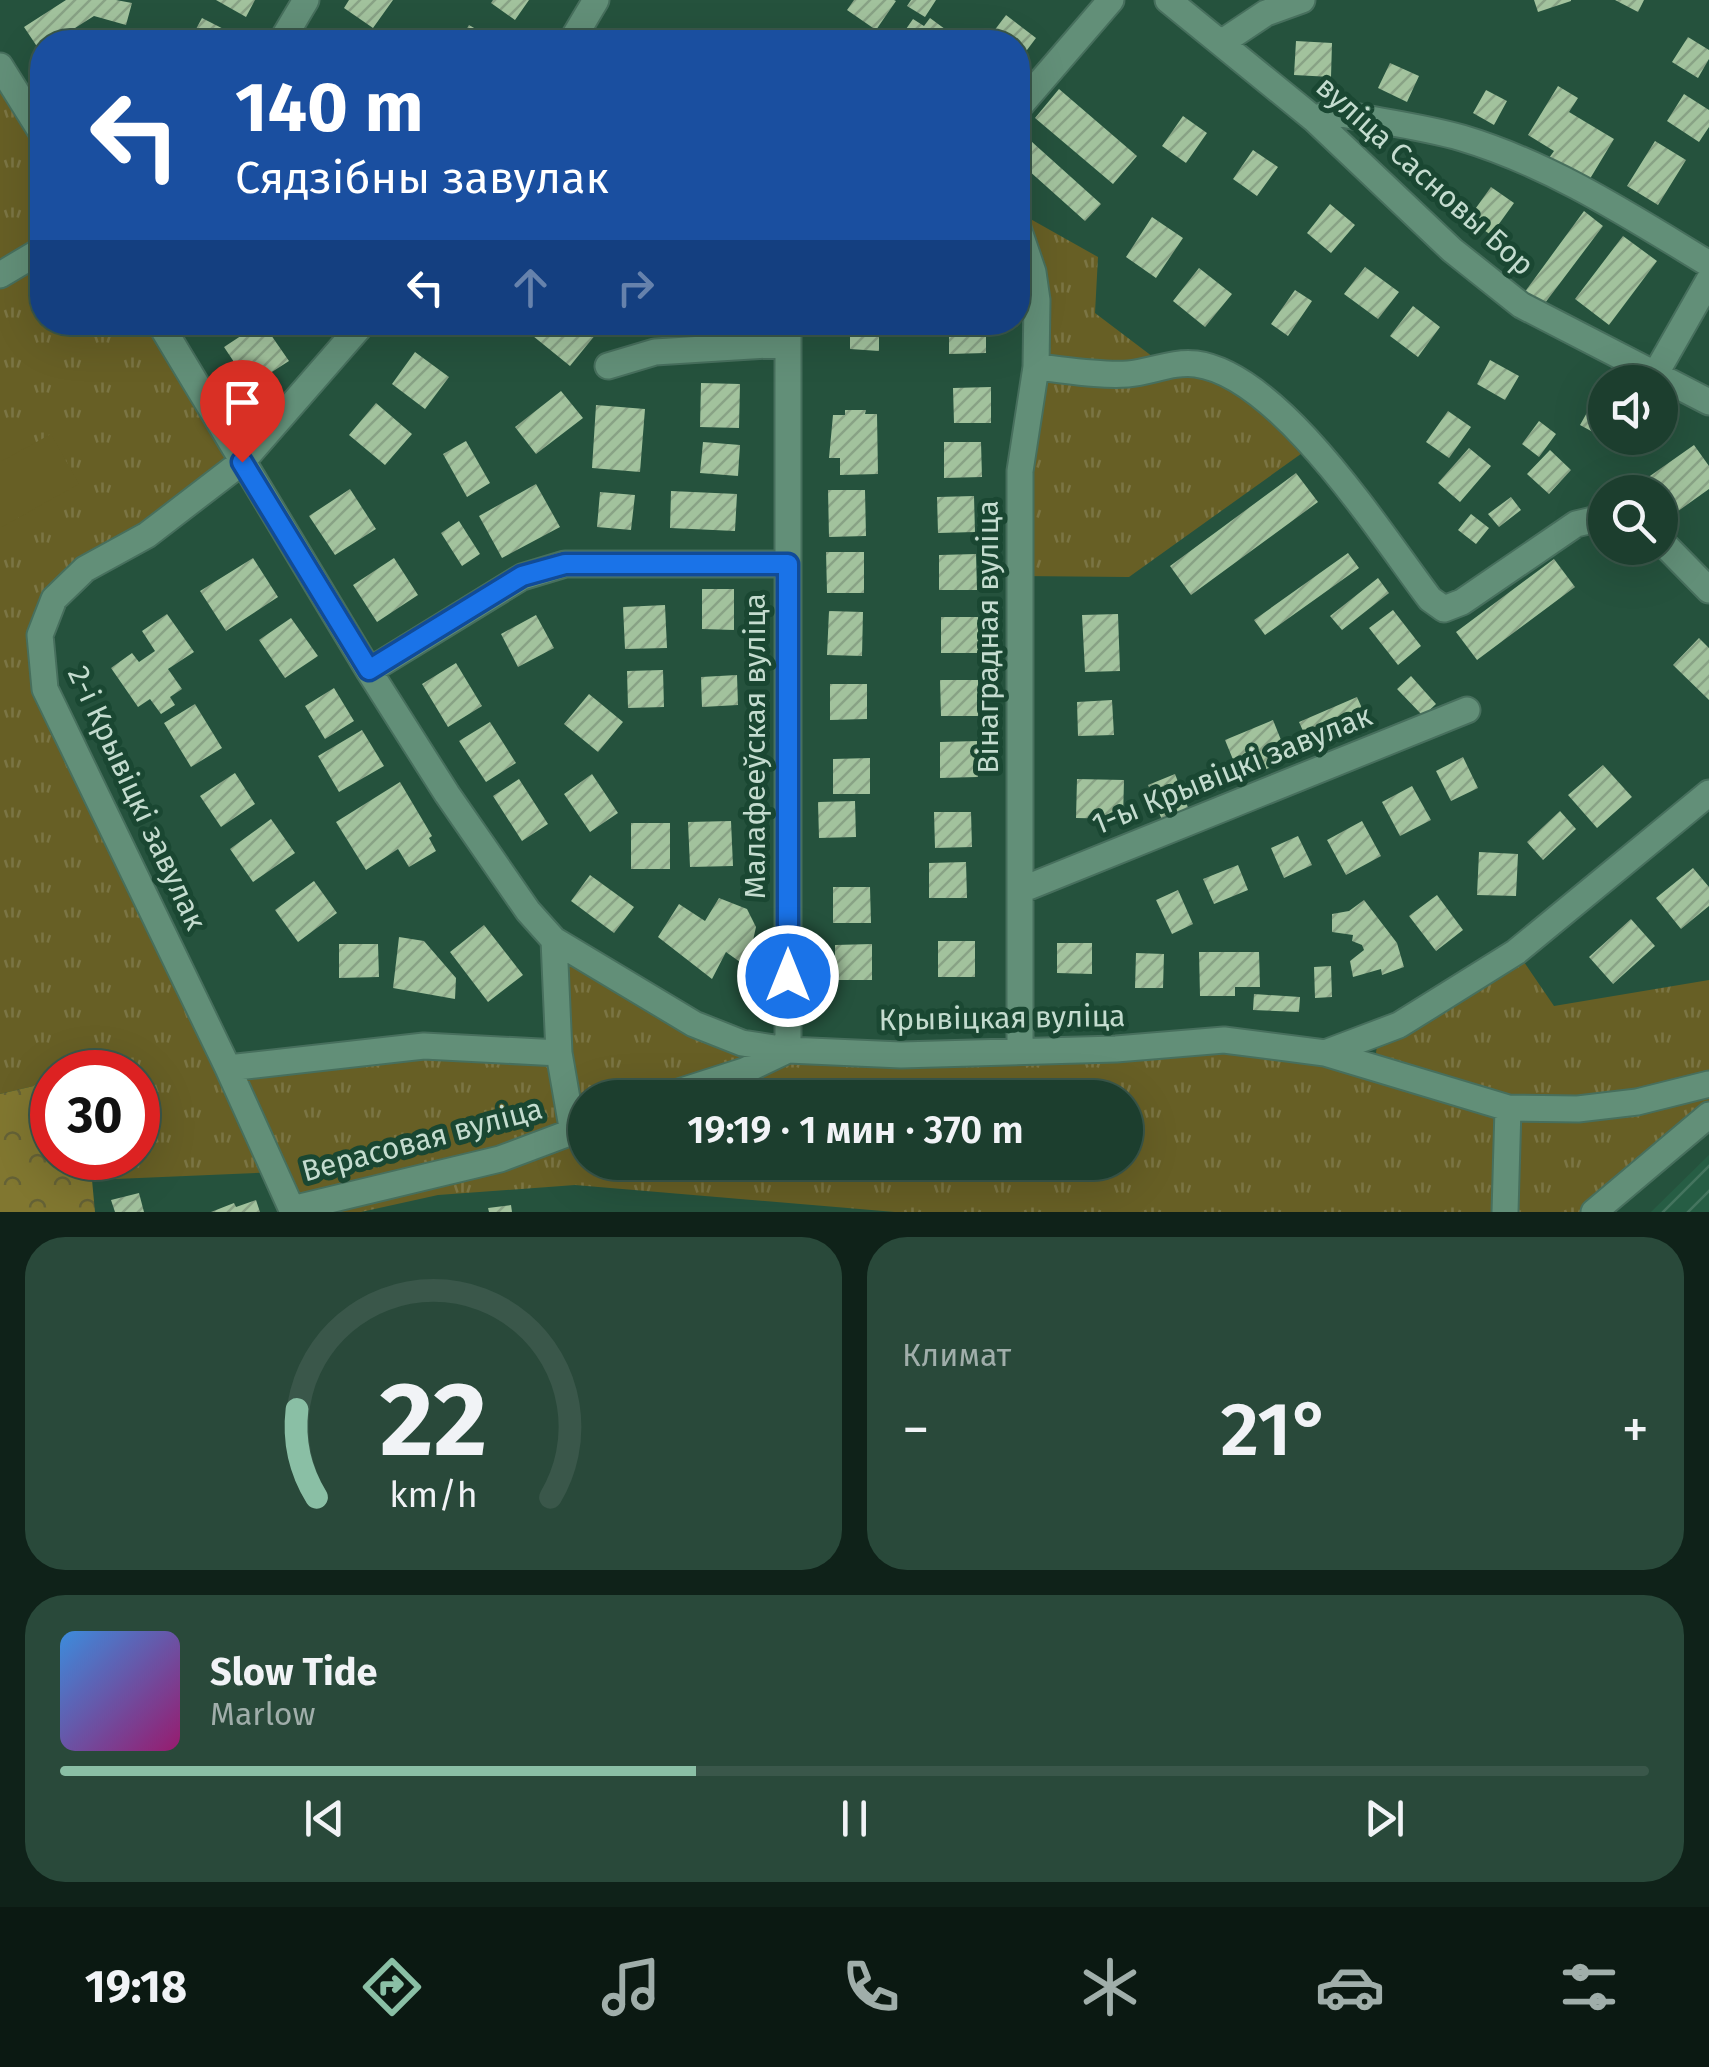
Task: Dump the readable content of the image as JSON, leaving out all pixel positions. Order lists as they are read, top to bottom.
{
  "streets": {
    "street": [
      "вуліца Сасновы Бор",
      "Вінаградная вуліца",
      "Малафееўская вуліца",
      "1-ы Крывіцкі завулак",
      "2-і Крывіцкі завулак",
      "Крывіцкая вуліца",
      "Верасовая вуліца"
    ]
  },
  "crossings": [
    ["Вінаградная вуліца", "1-ы Крывіцкі завулак"],
    ["Вінаградная вуліца", "Крывіцкая вуліца"],
    ["Малафееўская вуліца", "Крывіцкая вуліца"],
    ["2-і Крывіцкі завулак", "Крывіцкая вуліца"],
    ["2-і Крывіцкі завулак", "Верасовая вуліца"]
  ],
  "page": {
    "turn": ["140 m", "Сядзібны завулак"],
    "limit": "30",
    "trip": "19:19 · 1 мин · 370 m",
    "tile": "Климат",
    "heat": ["−", "21°", "+"],
    "song": ["Slow Tide", "Marlow"],
    "tabs": "19:18",
    "gauge": ["22", "km/h"]
  }
}
